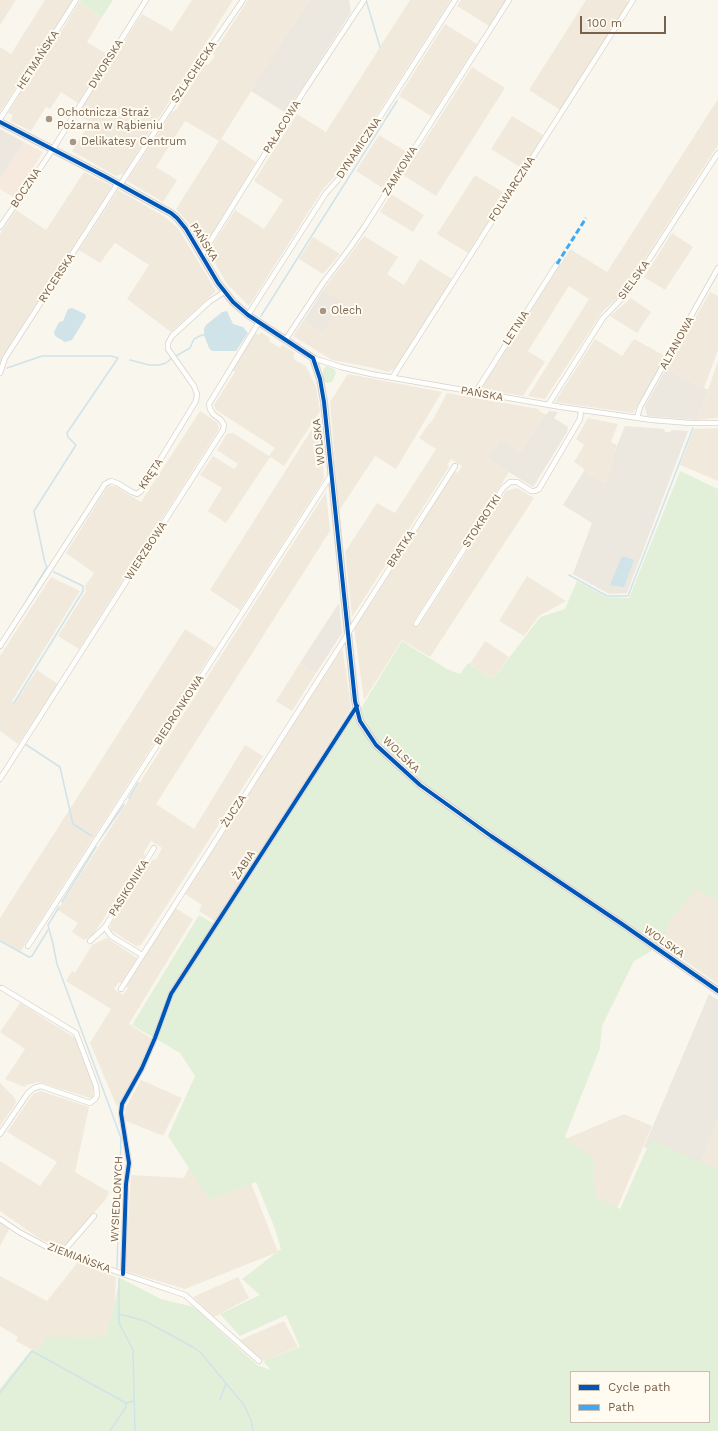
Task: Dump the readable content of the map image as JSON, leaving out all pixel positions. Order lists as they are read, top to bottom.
{
  "streets": {
    "street": [
      "HETMAŃSKA",
      "DWORSKA",
      "SZLACHECKA",
      "PAŁACOWA",
      "DYNAMICZNA",
      "ZAMKOWA",
      "BOCZNA",
      "FOLWARCZNA",
      "PAŃSKA",
      "RYCERSKA",
      "SIELSKA",
      "LETNIA",
      "ALTANOWA",
      "WOLSKA",
      "KRĘTA",
      "STOKROTKI",
      "BRATKA",
      "WIERZBOWA",
      "BIEDRONKOWA",
      "ŻUCZA",
      "ŻABIA",
      "PASIKONIKA",
      "WYSIEDLONYCH",
      "ZIEMIAŃSKA"
    ]
  },
  "crossings": [
    ["HETMAŃSKA", "PAŃSKA"],
    ["DWORSKA", "BOCZNA"],
    ["DWORSKA", "PAŃSKA"],
    ["SZLACHECKA", "PAŃSKA"],
    ["SZLACHECKA", "RYCERSKA"],
    ["PAŁACOWA", "PAŃSKA"],
    ["DYNAMICZNA", "PAŃSKA"],
    ["ZAMKOWA", "PAŃSKA"],
    ["BOCZNA", "PAŃSKA"],
    ["FOLWARCZNA", "PAŃSKA"],
    ["PAŃSKA", "RYCERSKA"],
    ["PAŃSKA", "SIELSKA"],
    ["PAŃSKA", "LETNIA"],
    ["PAŃSKA", "ALTANOWA"],
    ["PAŃSKA", "WOLSKA"],
    ["PAŃSKA", "KRĘTA"],
    ["PAŃSKA", "STOKROTKI"],
    ["PAŃSKA", "WIERZBOWA"],
    ["WOLSKA", "BRATKA"],
    ["WOLSKA", "BIEDRONKOWA"],
    ["WOLSKA", "ŻUCZA"],
    ["WOLSKA", "ŻABIA"],
    ["BRATKA", "ŻUCZA"],
    ["ŻUCZA", "PASIKONIKA"],
    ["ŻABIA", "WYSIEDLONYCH"],
    ["WYSIEDLONYCH", "ZIEMIAŃSKA"]
  ],
  "places": ["Ochotnicza Straż Pożarna w Rąbieniu", "Delikatesy Centrum", "Olech"],
  "legend": ["Cycle path", "Path"],
  "scale_bar": "100 m"
}
